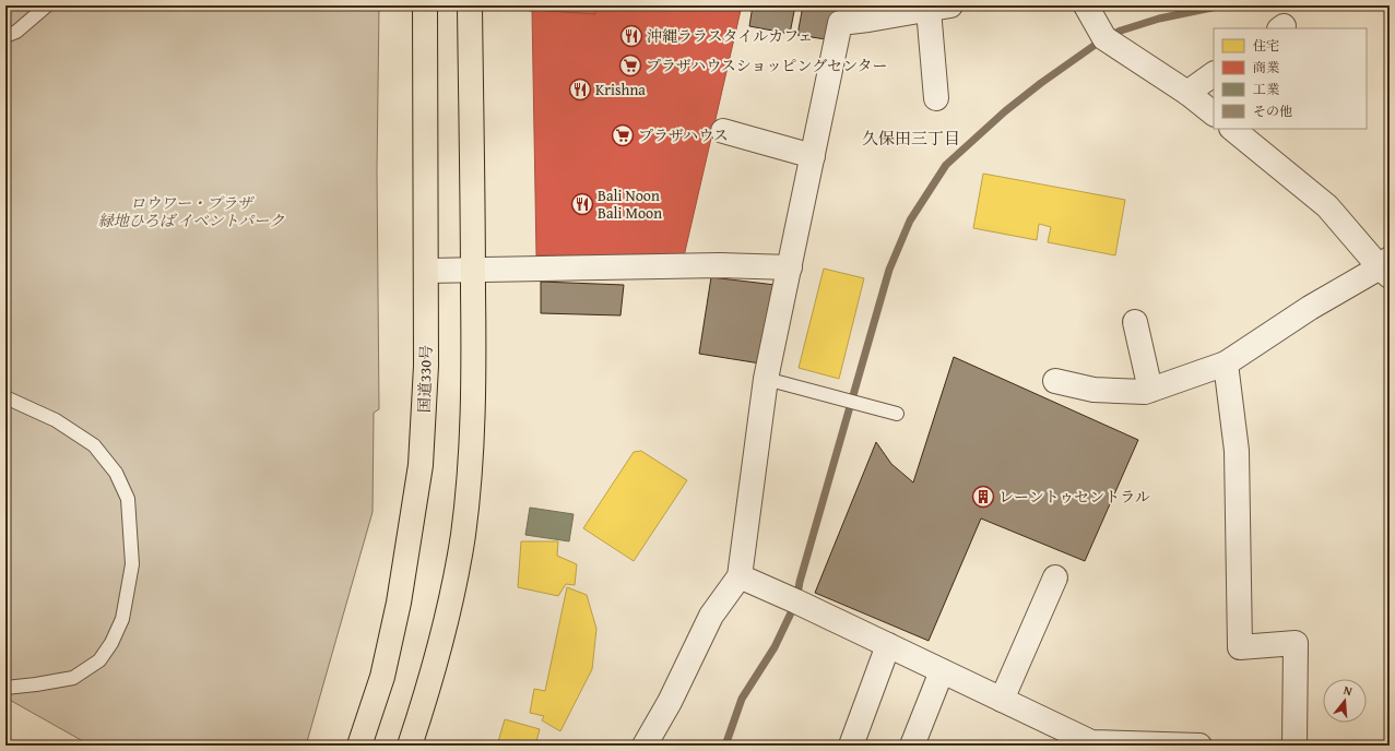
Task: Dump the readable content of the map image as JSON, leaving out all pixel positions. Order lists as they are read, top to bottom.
{
  "streets": {
    "highway": ["国道330号"]
  },
  "districts": ["久保田三丁目"],
  "parks": ["ロウワー・プラザ 緑地ひろば イベントパーク"],
  "places": {
    "restaurant": ["沖縄ララスタイルカフェ", "Krishna", "Bali Noon Bali Moon"],
    "supermarket": ["プラザハウスショッピングセンター", "プラザハウス"],
    "building": ["レーントゥセントラル"]
  },
  "legend": [
    "住宅",
    "商業",
    "工業",
    "その他"
  ],
  "north": "top"
}
